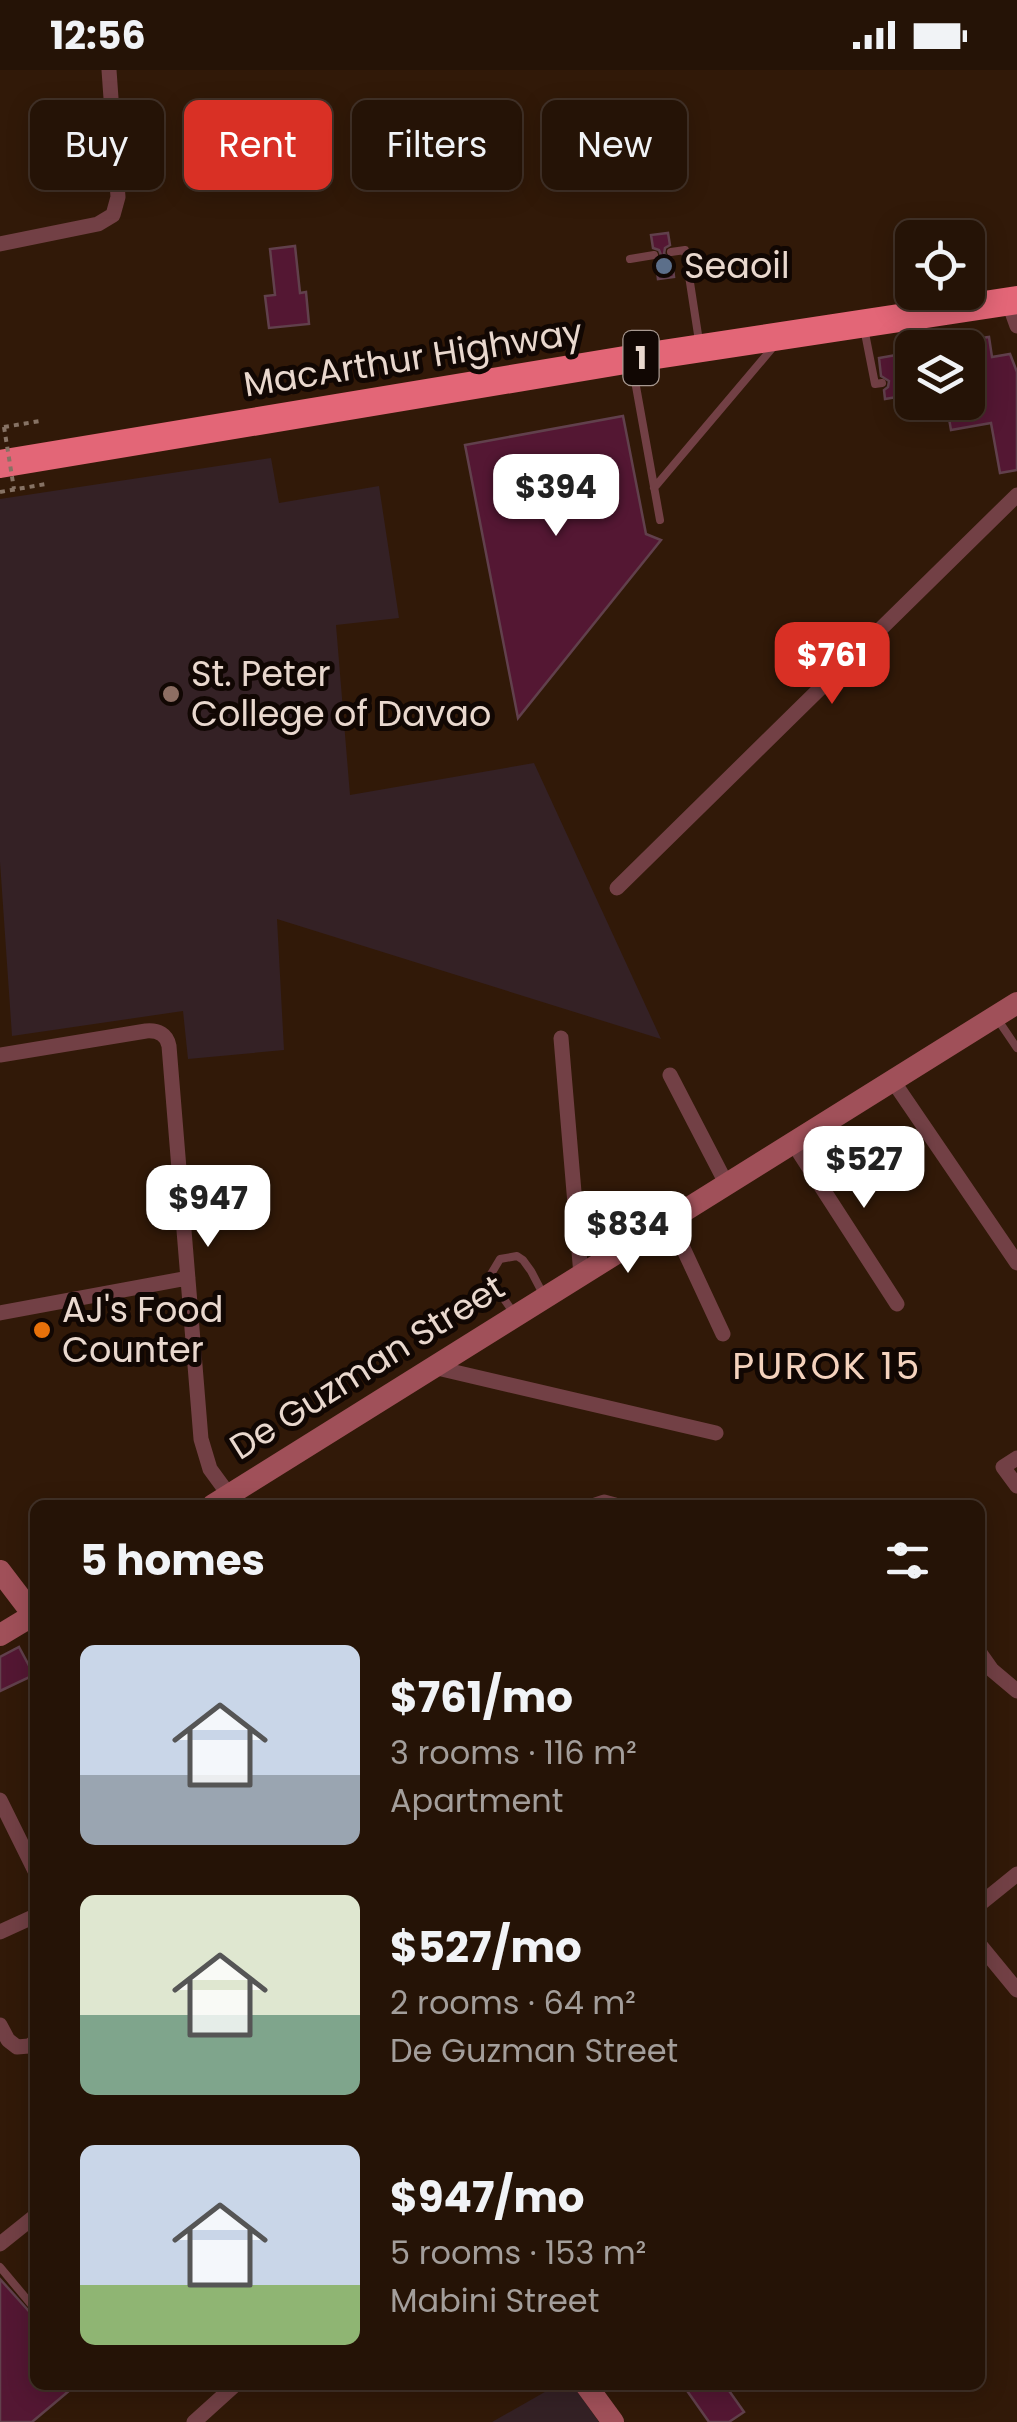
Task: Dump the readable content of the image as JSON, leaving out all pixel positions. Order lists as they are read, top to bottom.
{
  "streets": {
    "highway": ["MacArthur Highway", "1"],
    "street": ["De Guzman Street"]
  },
  "districts": ["PUROK 15"],
  "places": ["Seaoil", "St. Peter College of Davao", "AJ's Food Counter"],
  "page": {
    "status": "12:56",
    "chip": [
      "Buy",
      "Rent",
      "Filters",
      "New"
    ],
    "price": [
      "$394",
      "$761",
      "$527",
      "$947",
      "$834"
    ],
    "heading": "5 homes",
    "list": [
      {
        "name": "$761/mo",
        "note": "3 rooms · 116 m² · Apartment"
      },
      {
        "name": "$527/mo",
        "note": "2 rooms · 64 m² · De Guzman Street"
      },
      {
        "name": "$947/mo",
        "note": "5 rooms · 153 m² · Mabini Street"
      }
    ]
  }
}
